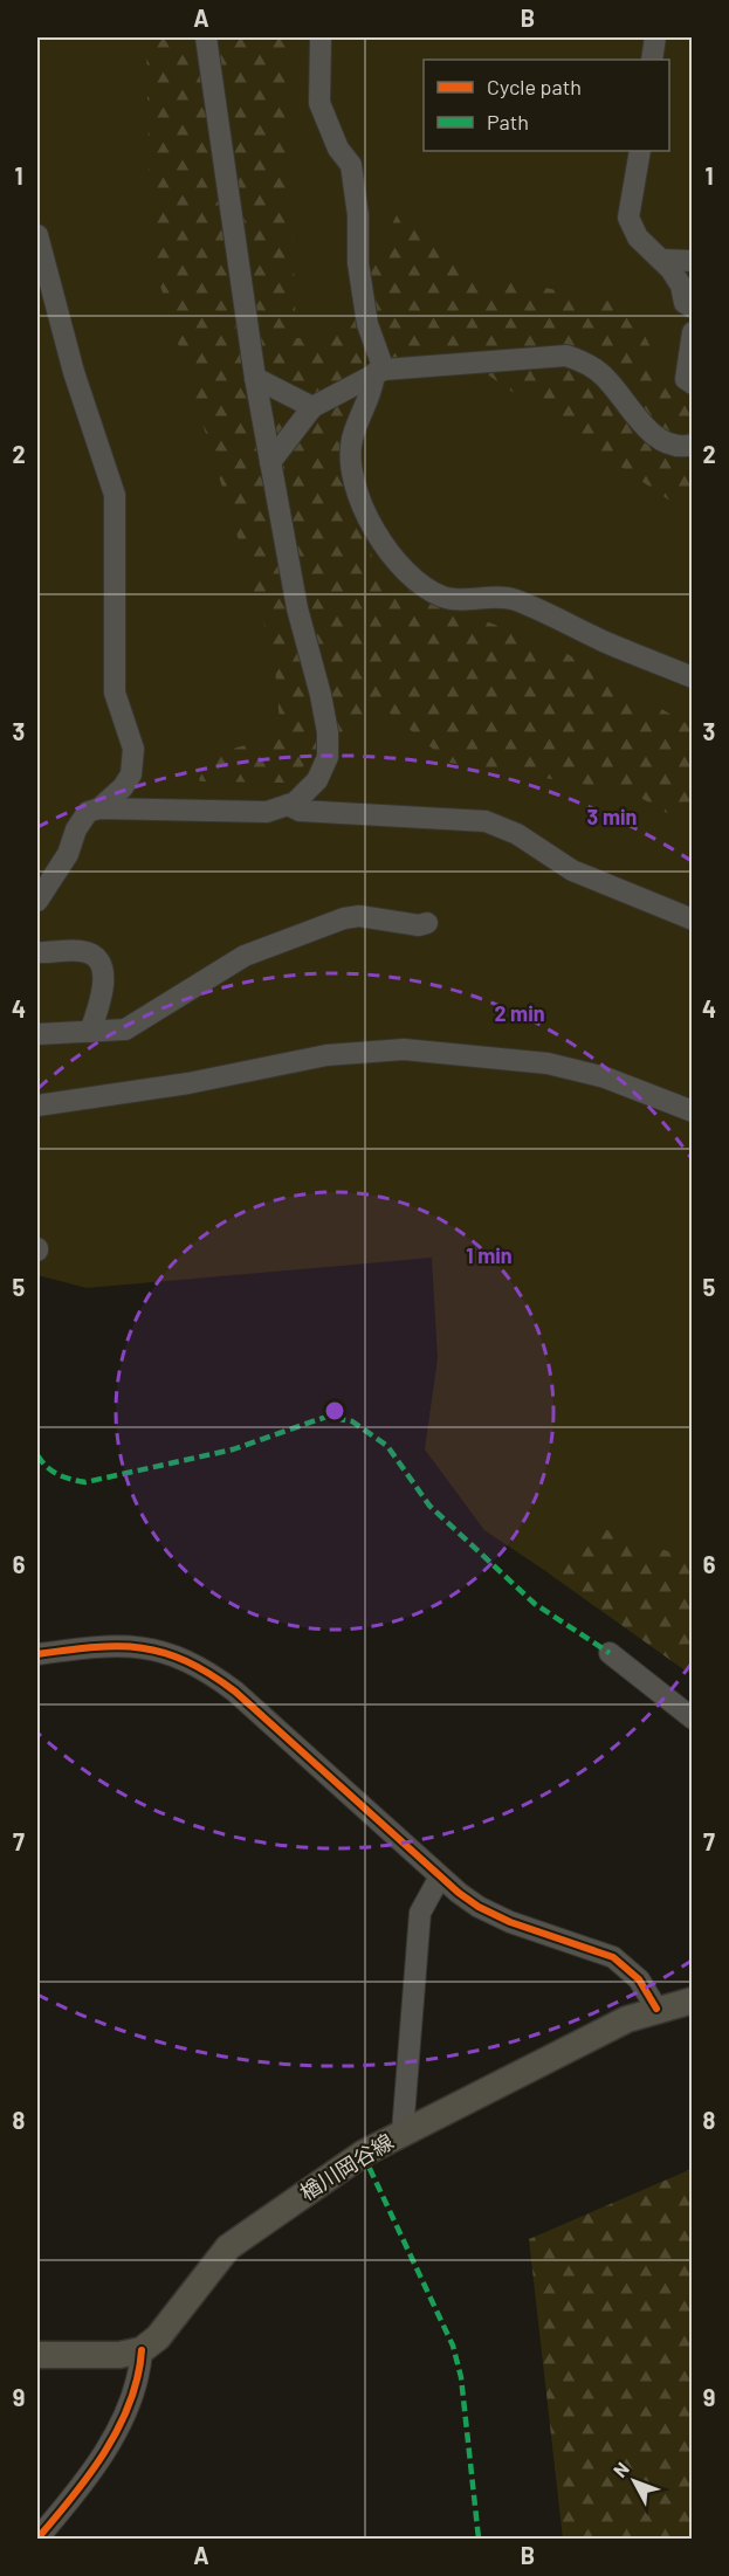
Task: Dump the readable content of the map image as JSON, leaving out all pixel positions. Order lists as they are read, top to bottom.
{
  "streets": {
    "main road": ["楢川岡谷線"]
  },
  "legend": ["Cycle path", "Path"],
  "north": "top left",
  "grid": {
    "columns": ["A", "B"],
    "rows": [
      "1",
      "2",
      "3",
      "4",
      "5",
      "6",
      "7",
      "8",
      "9"
    ]
  },
  "rings": ["3 min", "2 min", "1 min"]
}
